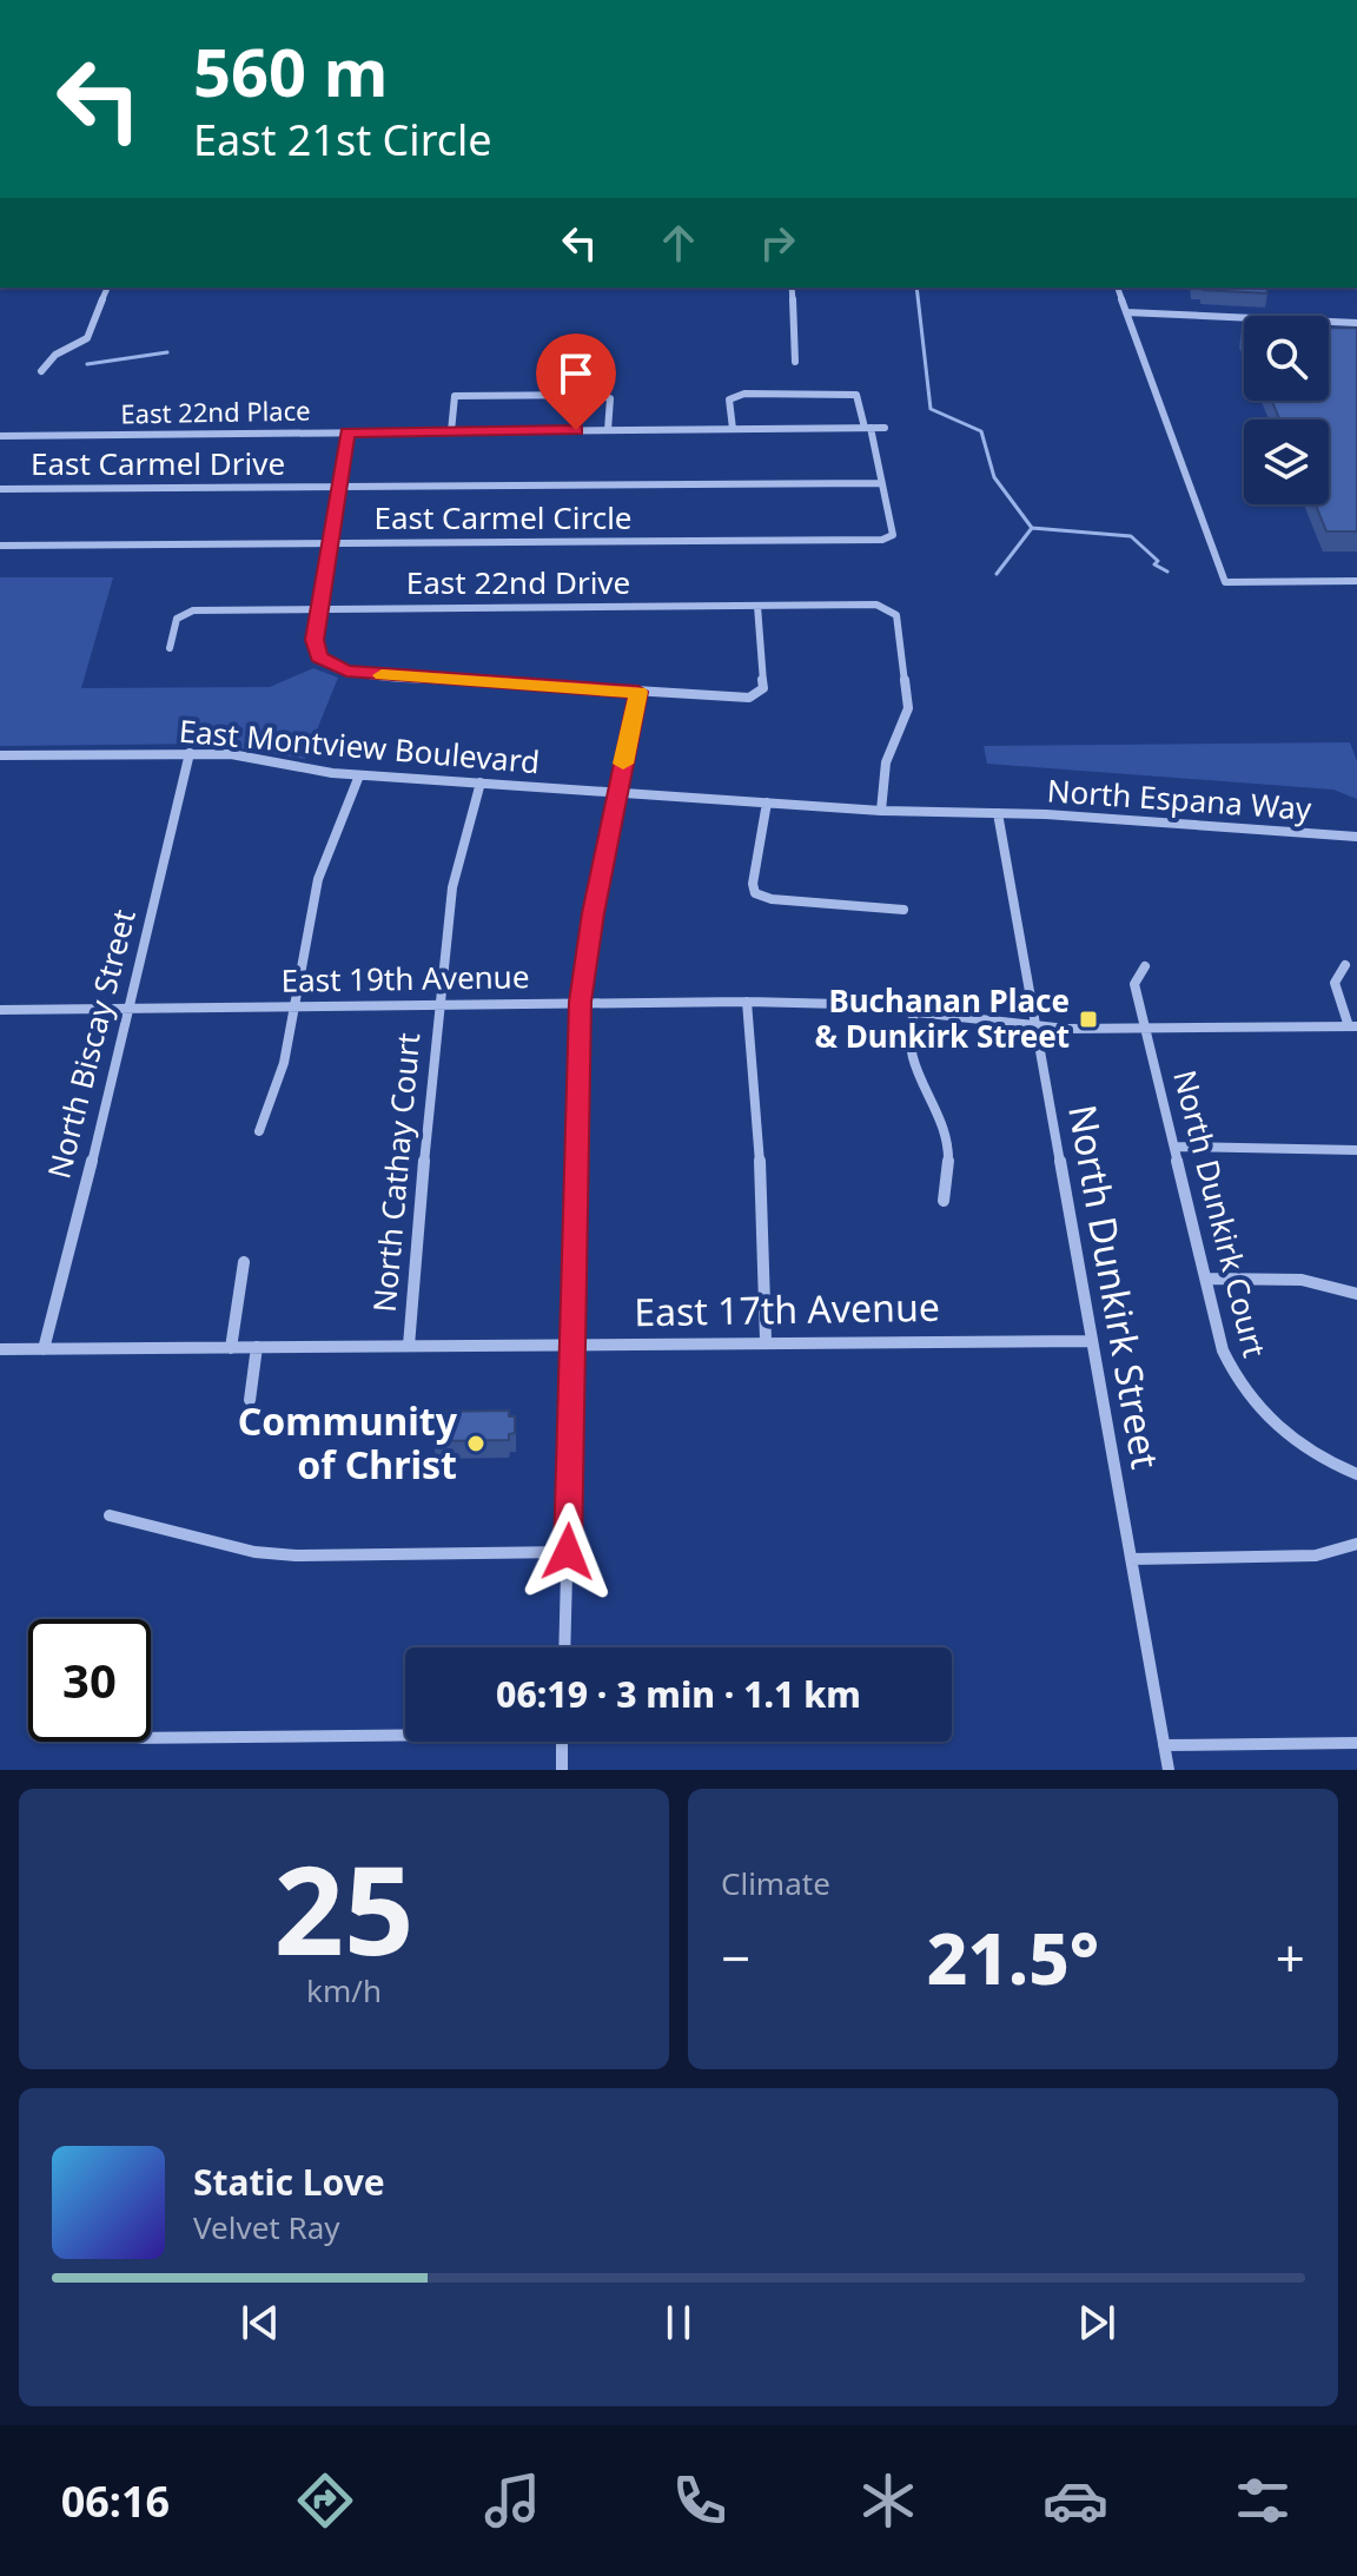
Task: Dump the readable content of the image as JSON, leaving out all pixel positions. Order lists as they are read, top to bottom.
{
  "streets": {
    "street": [
      "East 22nd Place",
      "East Carmel Drive",
      "East Carmel Circle",
      "East 22nd Drive",
      "East Montview Boulevard",
      "North Espana Way",
      "East 19th Avenue",
      "North Biscay Street",
      "North Cathay Court",
      "North Dunkirk Court",
      "North Dunkirk Street",
      "East 17th Avenue"
    ]
  },
  "crossings": [
    ["East 22nd Place", "East Carmel Circle"],
    ["East Carmel Drive", "East Carmel Circle"],
    ["East 22nd Drive", "East Montview Boulevard"],
    ["East Montview Boulevard", "North Espana Way"],
    ["East Montview Boulevard", "North Biscay Street"],
    ["East Montview Boulevard", "North Cathay Court"],
    ["East Montview Boulevard", "North Dunkirk Street"],
    ["North Espana Way", "North Dunkirk Street"],
    ["East 19th Avenue", "North Biscay Street"],
    ["East 19th Avenue", "North Cathay Court"],
    ["East 19th Avenue", "North Dunkirk Court"],
    ["East 19th Avenue", "North Dunkirk Street"],
    ["North Biscay Street", "East 17th Avenue"],
    ["North Cathay Court", "East 17th Avenue"],
    ["North Dunkirk Street", "East 17th Avenue"]
  ],
  "places": {
    "transit": ["Buchanan Place & Dunkirk Street"],
    "other": ["Community of Christ"]
  },
  "page": {
    "turn": ["560 m", "East 21st Circle"],
    "limit": "30",
    "trip": "06:19 · 3 min · 1.1 km",
    "tile": [
      ["25", "km/h"],
      "Climate"
    ],
    "heat": ["−", "21.5°", "+"],
    "song": ["Static Love", "Velvet Ray"],
    "tabs": "06:16"
  }
}
